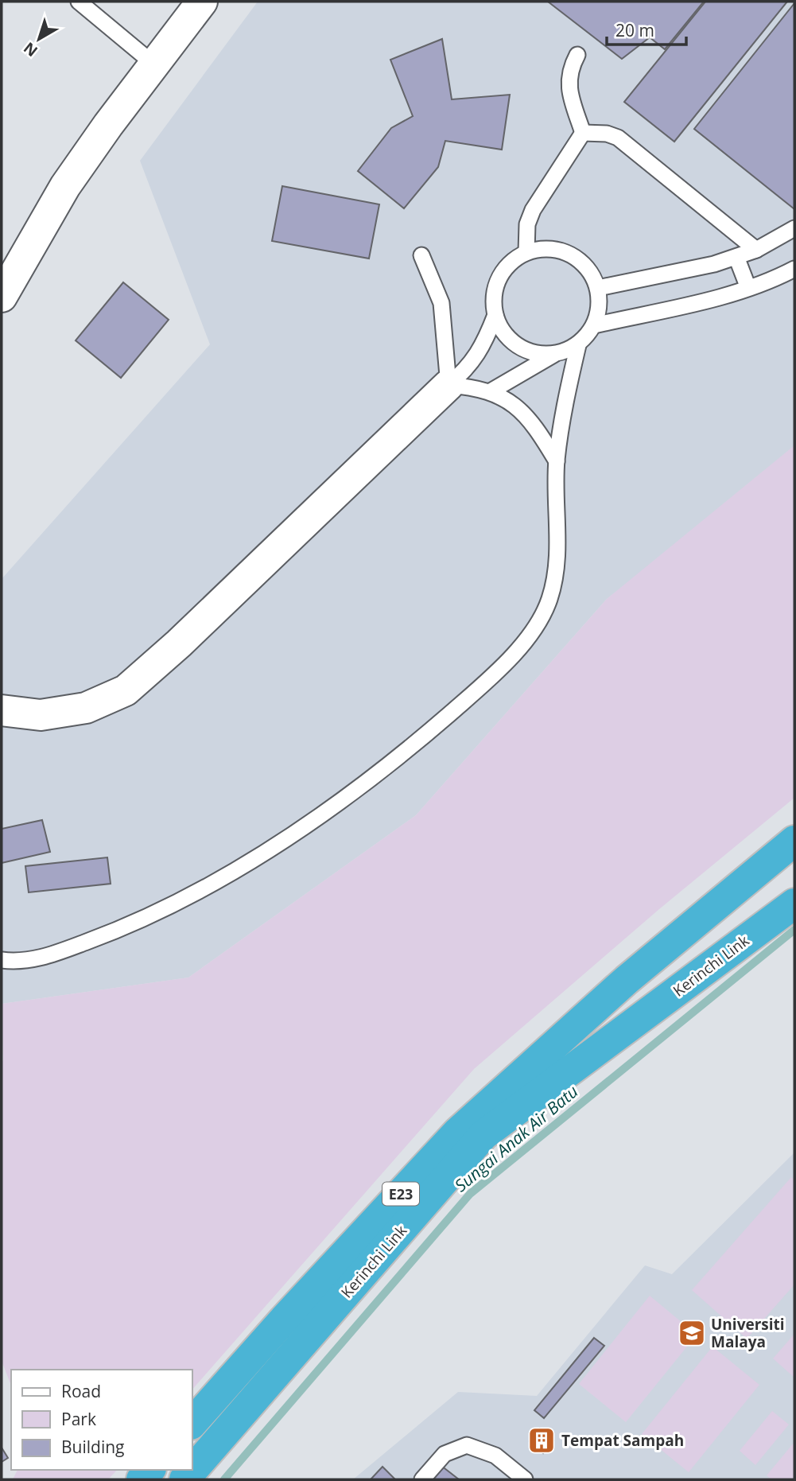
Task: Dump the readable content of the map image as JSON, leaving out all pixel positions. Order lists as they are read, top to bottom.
{
  "streets": {
    "highway": ["Kerinchi Link", "E23"]
  },
  "water": ["Sungai Anak Air Batu"],
  "places": {
    "school or university": ["Universiti Malaya"],
    "building": ["Tempat Sampah"]
  },
  "legend": ["Road", "Park", "Building"],
  "scale_bar": "20 m",
  "north": "bottom left"
}
